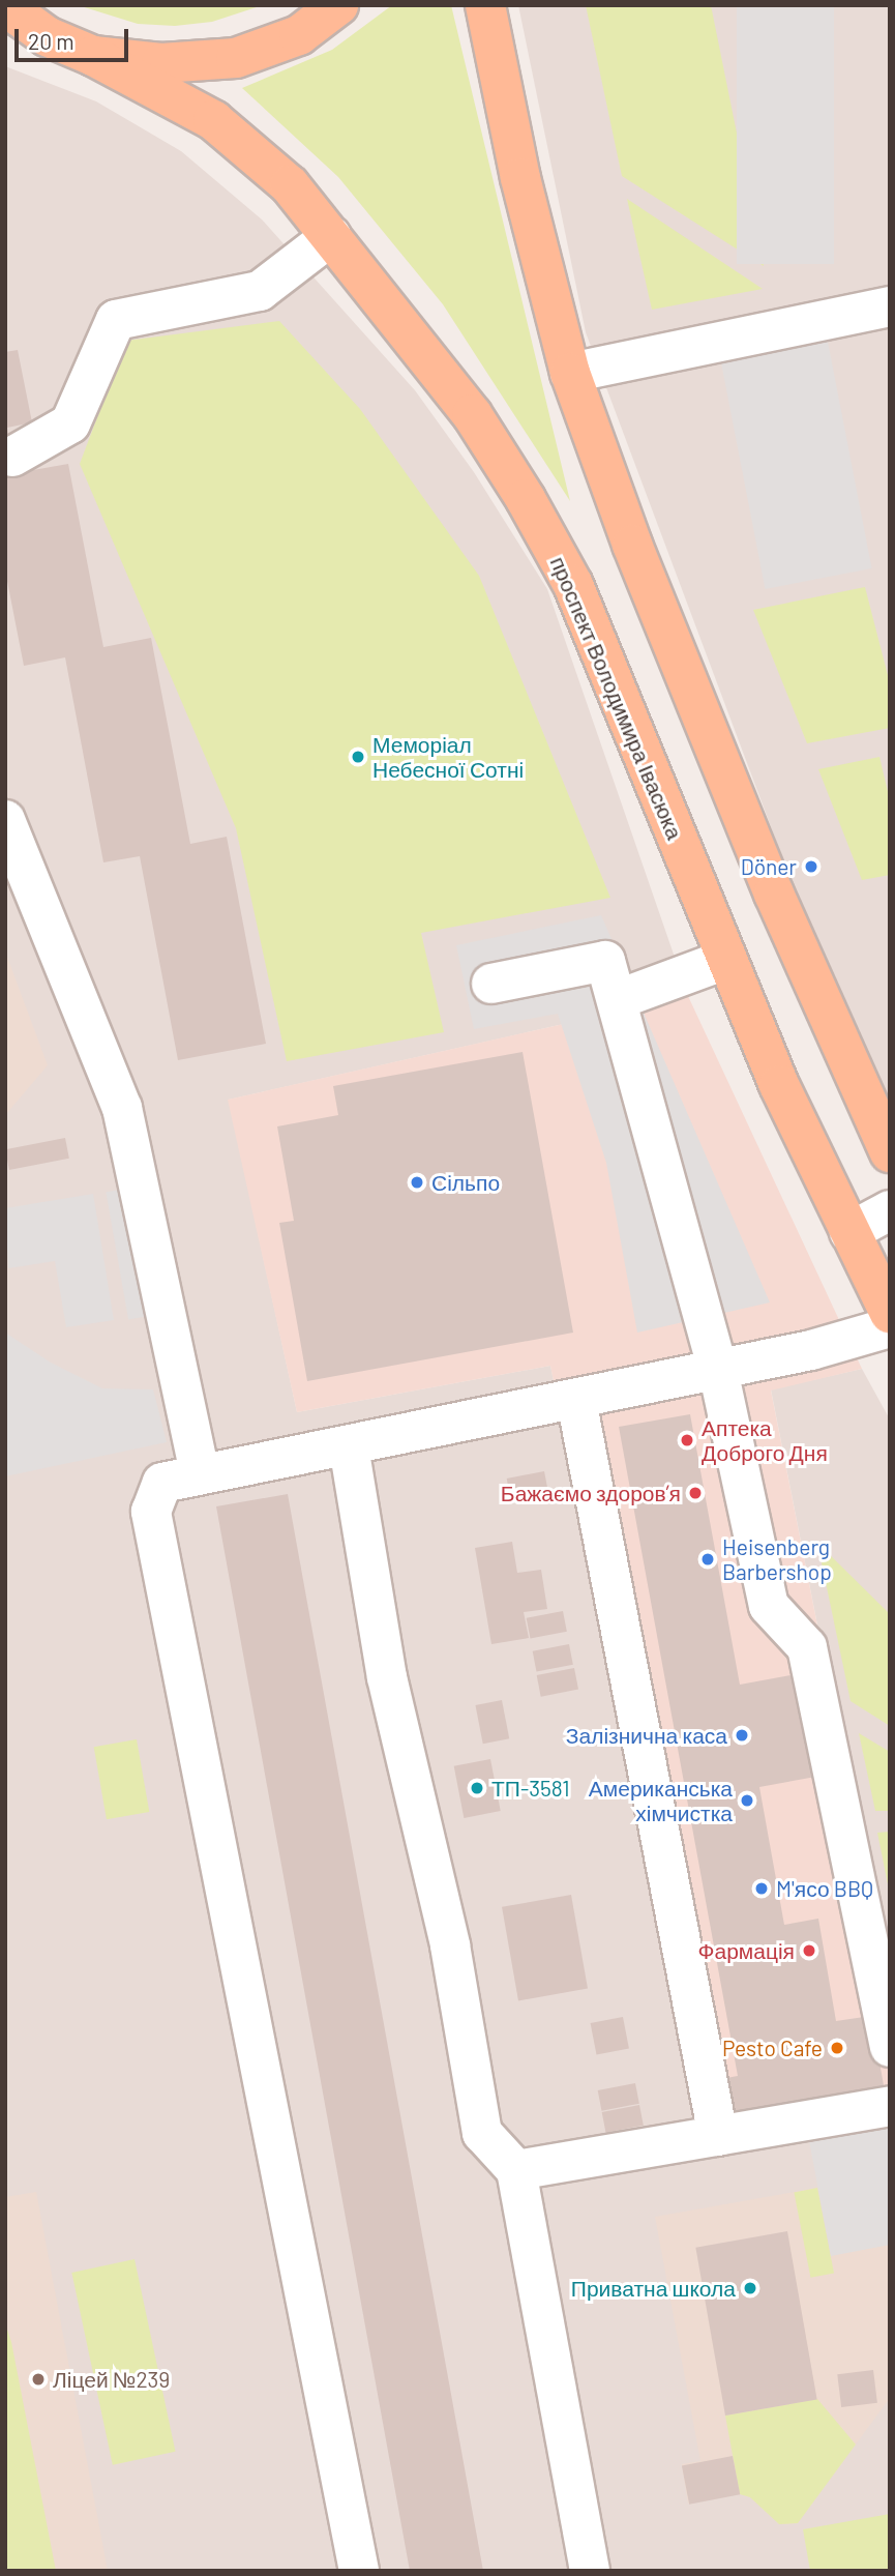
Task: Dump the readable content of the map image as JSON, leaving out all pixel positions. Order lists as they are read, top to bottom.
{
  "streets": {
    "main road": ["проспект Володимира Івасюка"]
  },
  "places": [
    "Меморіал Небесної Сотні",
    "Döner",
    "Сільпо",
    "Аптека Доброго Дня",
    "Бажаємо здоровʼя",
    "Heisenberg Barbershop",
    "Залізнична каса",
    "ТП-3581",
    "Американська хімчистка",
    "M'ясо BBQ",
    "Фармація",
    "Pesto Cafe",
    "Приватна школа",
    "Ліцей №239"
  ],
  "scale_bar": "20 m"
}
